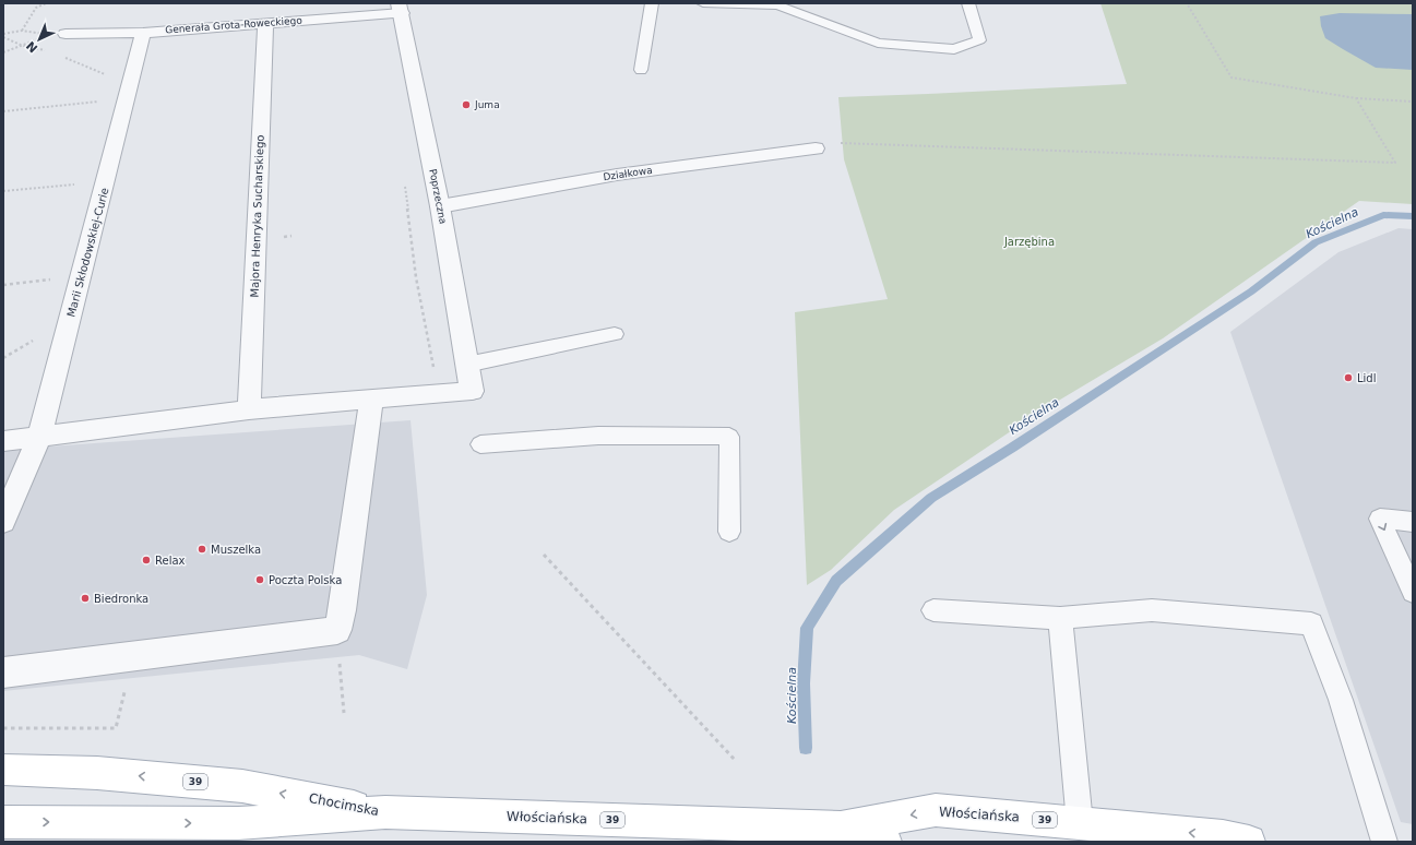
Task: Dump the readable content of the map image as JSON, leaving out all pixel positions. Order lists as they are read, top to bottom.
{
  "streets": {
    "main road": ["39", "Chocimska", "Włościańska"],
    "street": [
      "Generała Grota-Roweckiego",
      "Działkowa",
      "Poprzeczna",
      "Majora Henryka Sucharskiego",
      "Marii Skłodowskiej-Curie"
    ]
  },
  "crossings": [
    ["Generała Grota-Roweckiego", "Poprzeczna"],
    ["Generała Grota-Roweckiego", "Majora Henryka Sucharskiego"],
    ["Generała Grota-Roweckiego", "Marii Skłodowskiej-Curie"],
    ["Działkowa", "Poprzeczna"],
    ["Chocimska", "Włościańska"]
  ],
  "one_way": ["Włościańska"],
  "water": ["Kościelna"],
  "parks": ["Jarzębina"],
  "places": [
    "Juma",
    "Lidl",
    "Muszelka",
    "Relax",
    "Poczta Polska",
    "Biedronka"
  ],
  "north": "bottom left"
}
